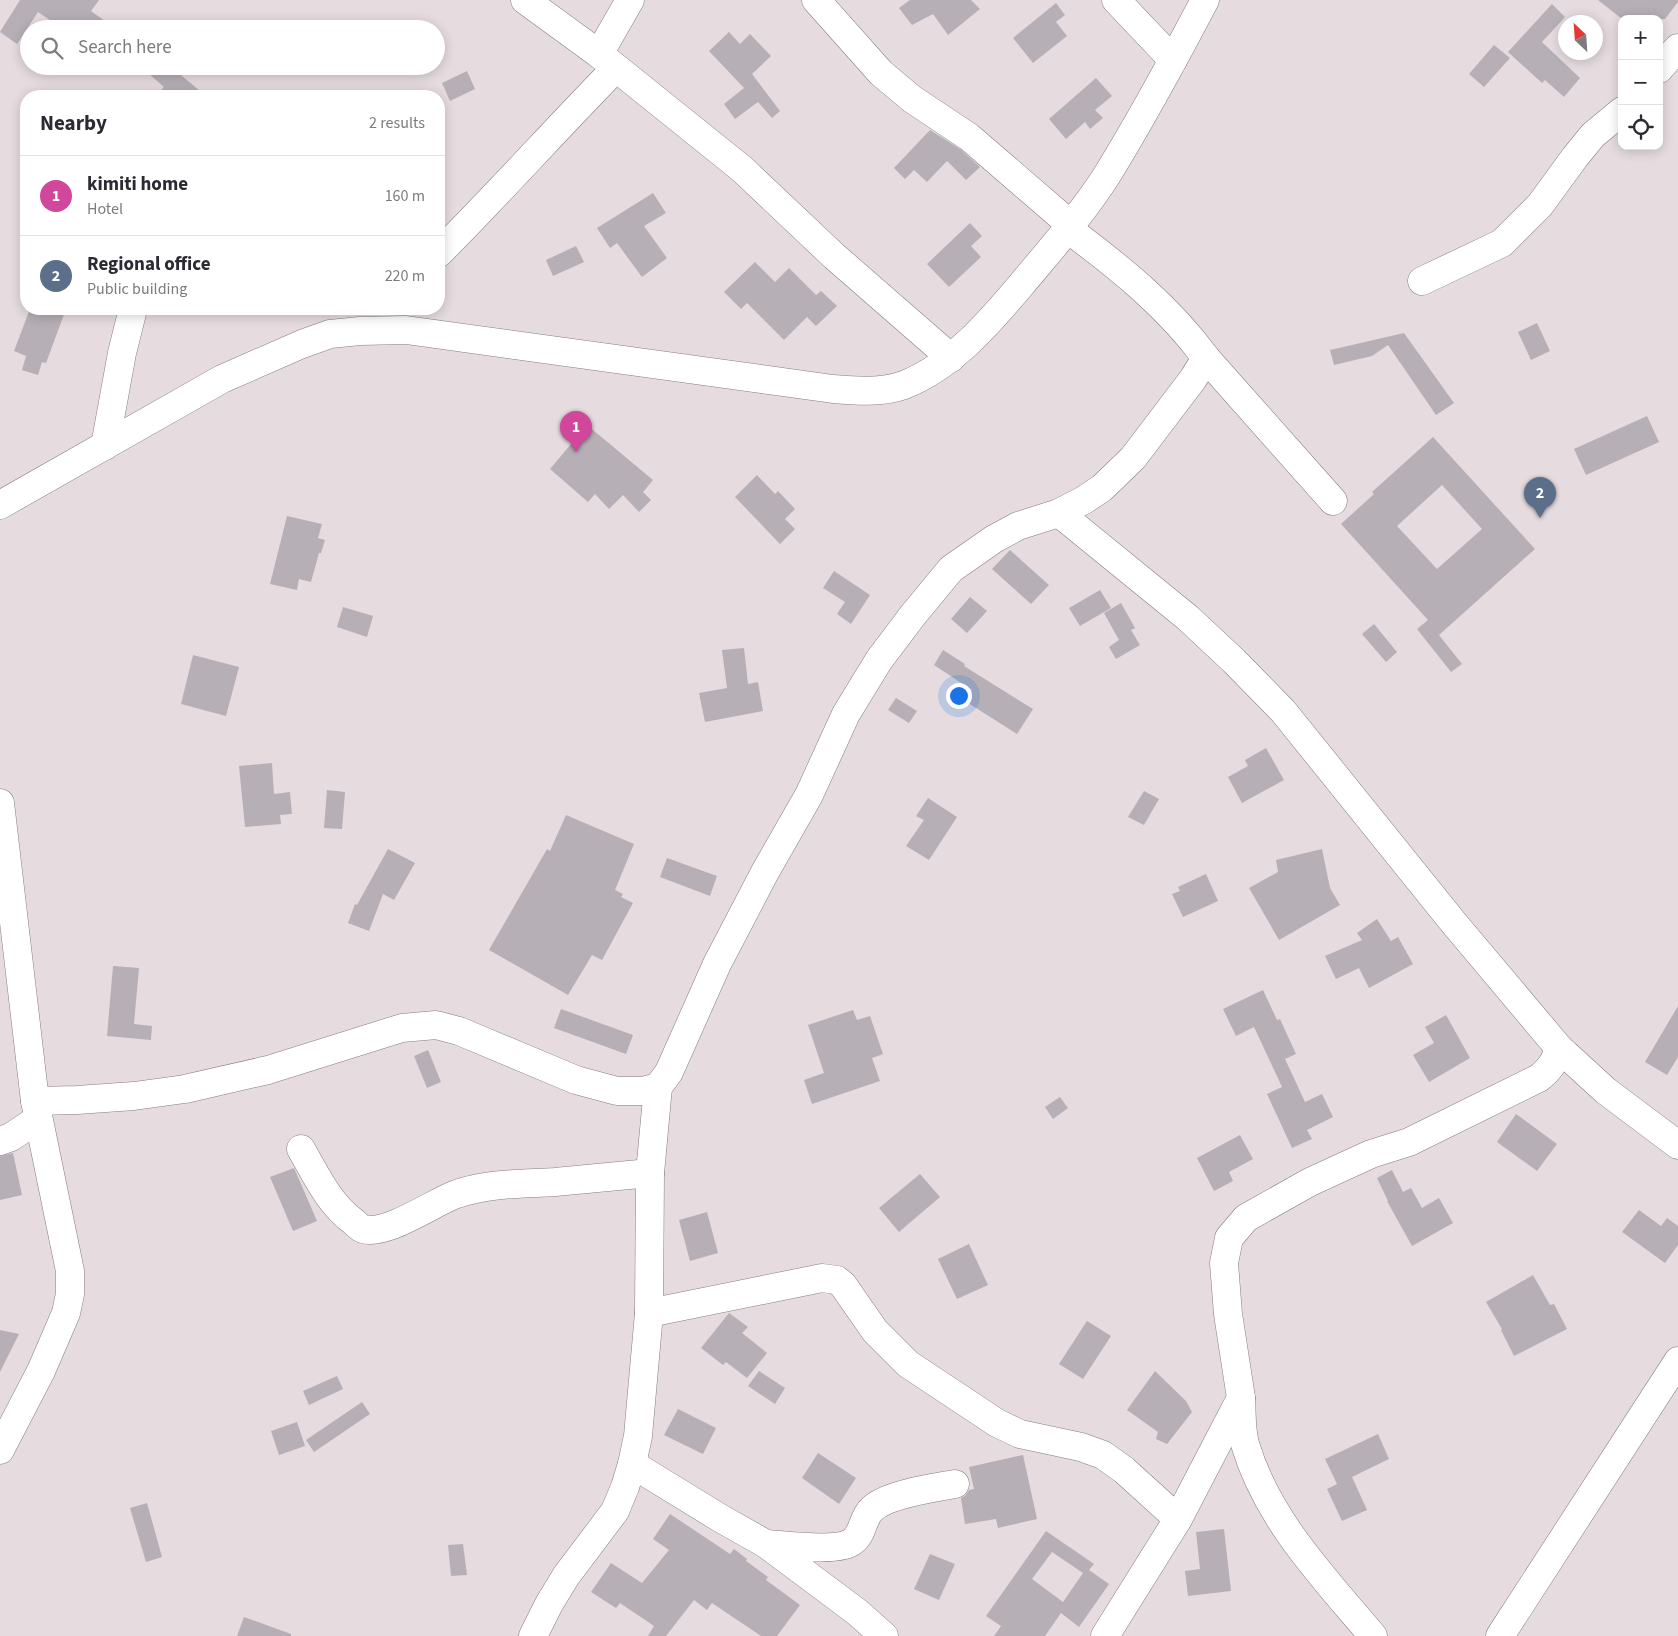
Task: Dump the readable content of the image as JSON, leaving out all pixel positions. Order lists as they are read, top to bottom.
{
  "north": "top left",
  "page": {
    "map_buttons": ["+", "−"],
    "search": "Search here",
    "heading": ["Nearby", "2 results"],
    "list": [
      {
        "mark": "1",
        "name": "kimiti home",
        "note": "Hotel",
        "value": "160 m"
      },
      {
        "mark": "2",
        "name": "Regional office",
        "note": "Public building",
        "value": "220 m"
      }
    ],
    "pins": ["1", "2"]
  }
}
